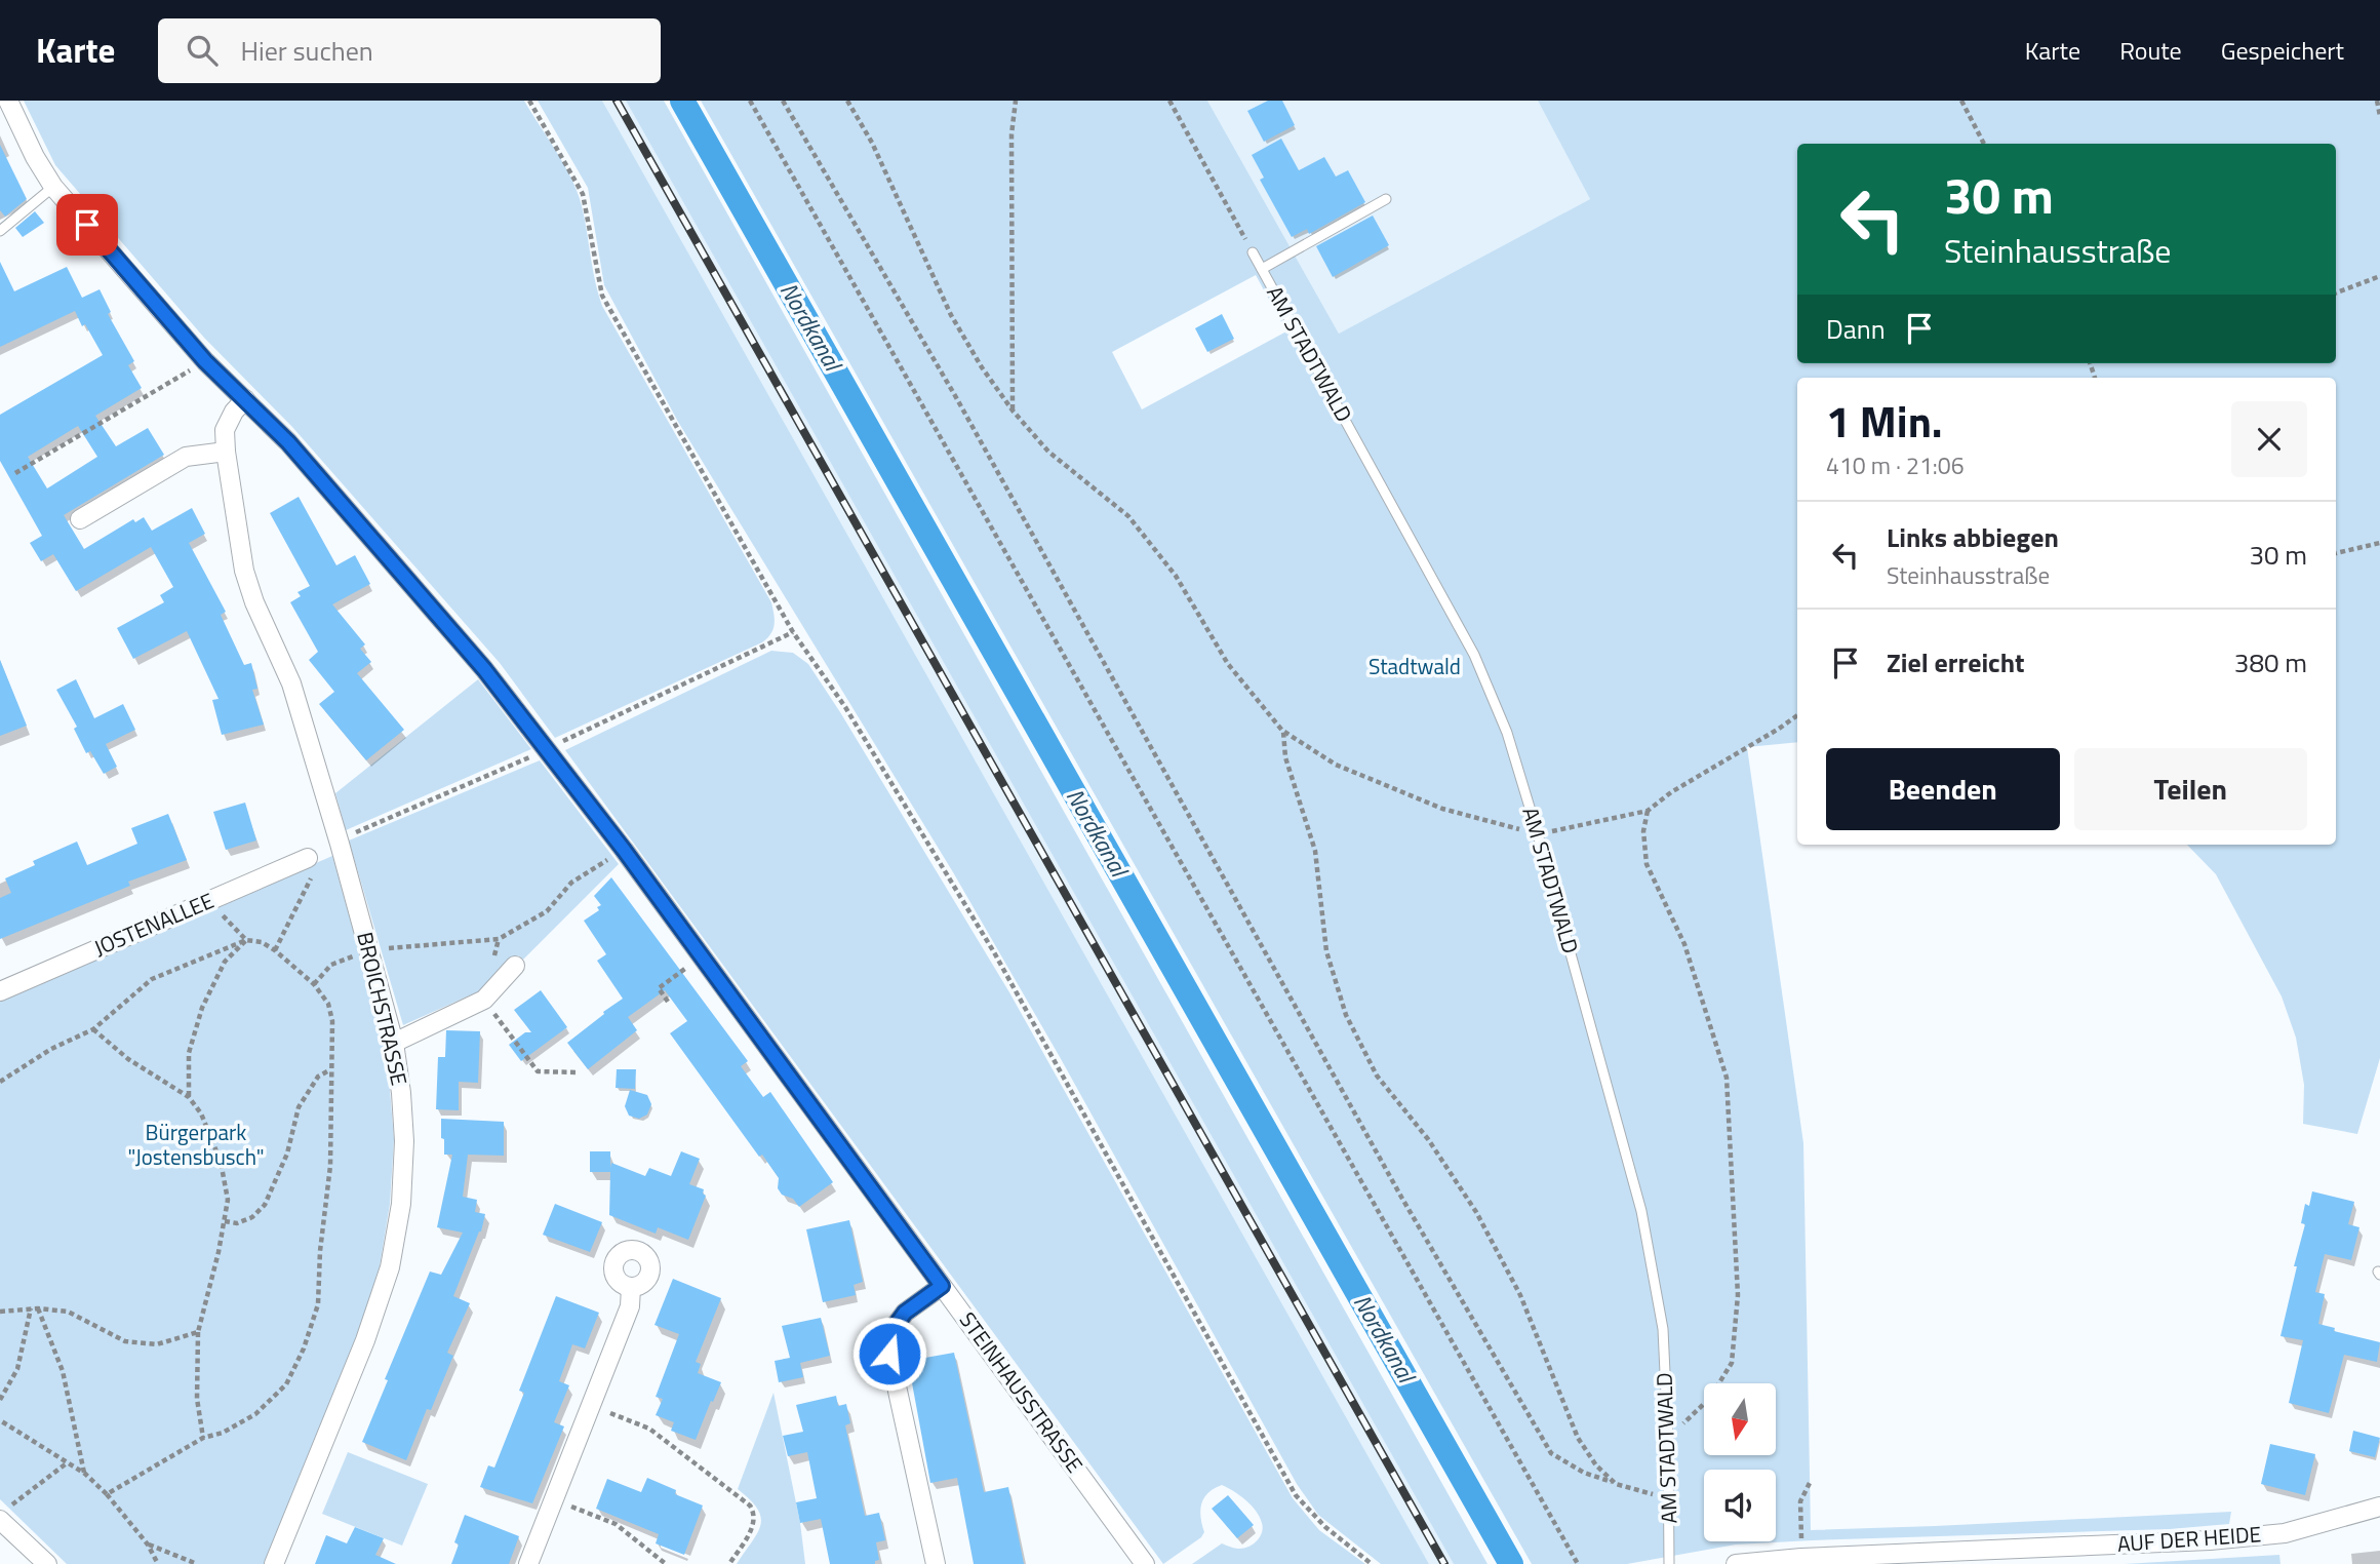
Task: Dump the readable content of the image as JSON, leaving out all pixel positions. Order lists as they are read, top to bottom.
{
  "streets": {
    "street": [
      "JOSTENALLEE",
      "BROICHSTRASSE",
      "STEINHAUSSTRASSE",
      "AUF DER HEIDE"
    ],
    "lane": ["AM STADTWALD"]
  },
  "crossings": [
    ["BROICHSTRASSE", "STEINHAUSSTRASSE"]
  ],
  "water": ["Nordkanal"],
  "parks": ["Stadtwald", "Bürgerpark \"Jostensbusch\""],
  "north": "bottom",
  "page": {
    "header": "Karte",
    "search": "Hier suchen",
    "nav": ["Karte", "Route", "Gespeichert"],
    "turn": ["30 m", "Steinhausstraße"],
    "then": "Dann",
    "heading": ["1 Min.", "410 m · 21:06"],
    "list": [
      {
        "name": "Links abbiegen",
        "note": "Steinhausstraße",
        "value": "30 m"
      },
      {
        "name": "Ziel erreicht",
        "value": "380 m"
      }
    ],
    "buttons": ["Beenden", "Teilen"]
  }
}
